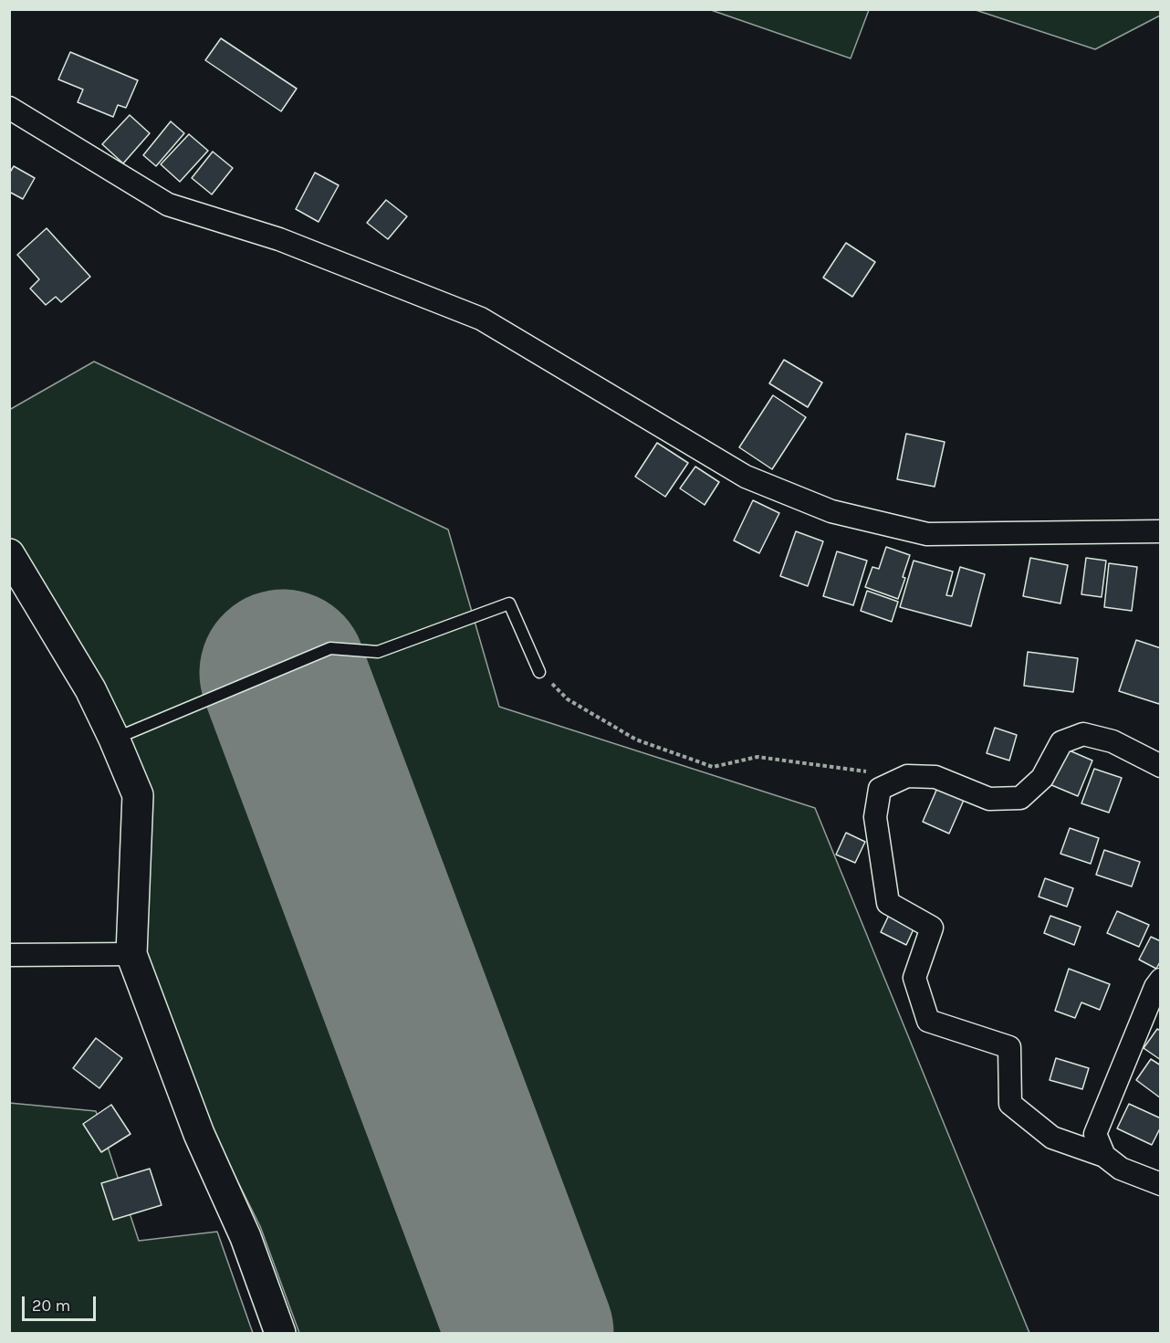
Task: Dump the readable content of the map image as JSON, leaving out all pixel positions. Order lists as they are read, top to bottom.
{
  "scale_bar": "20 m"
}
